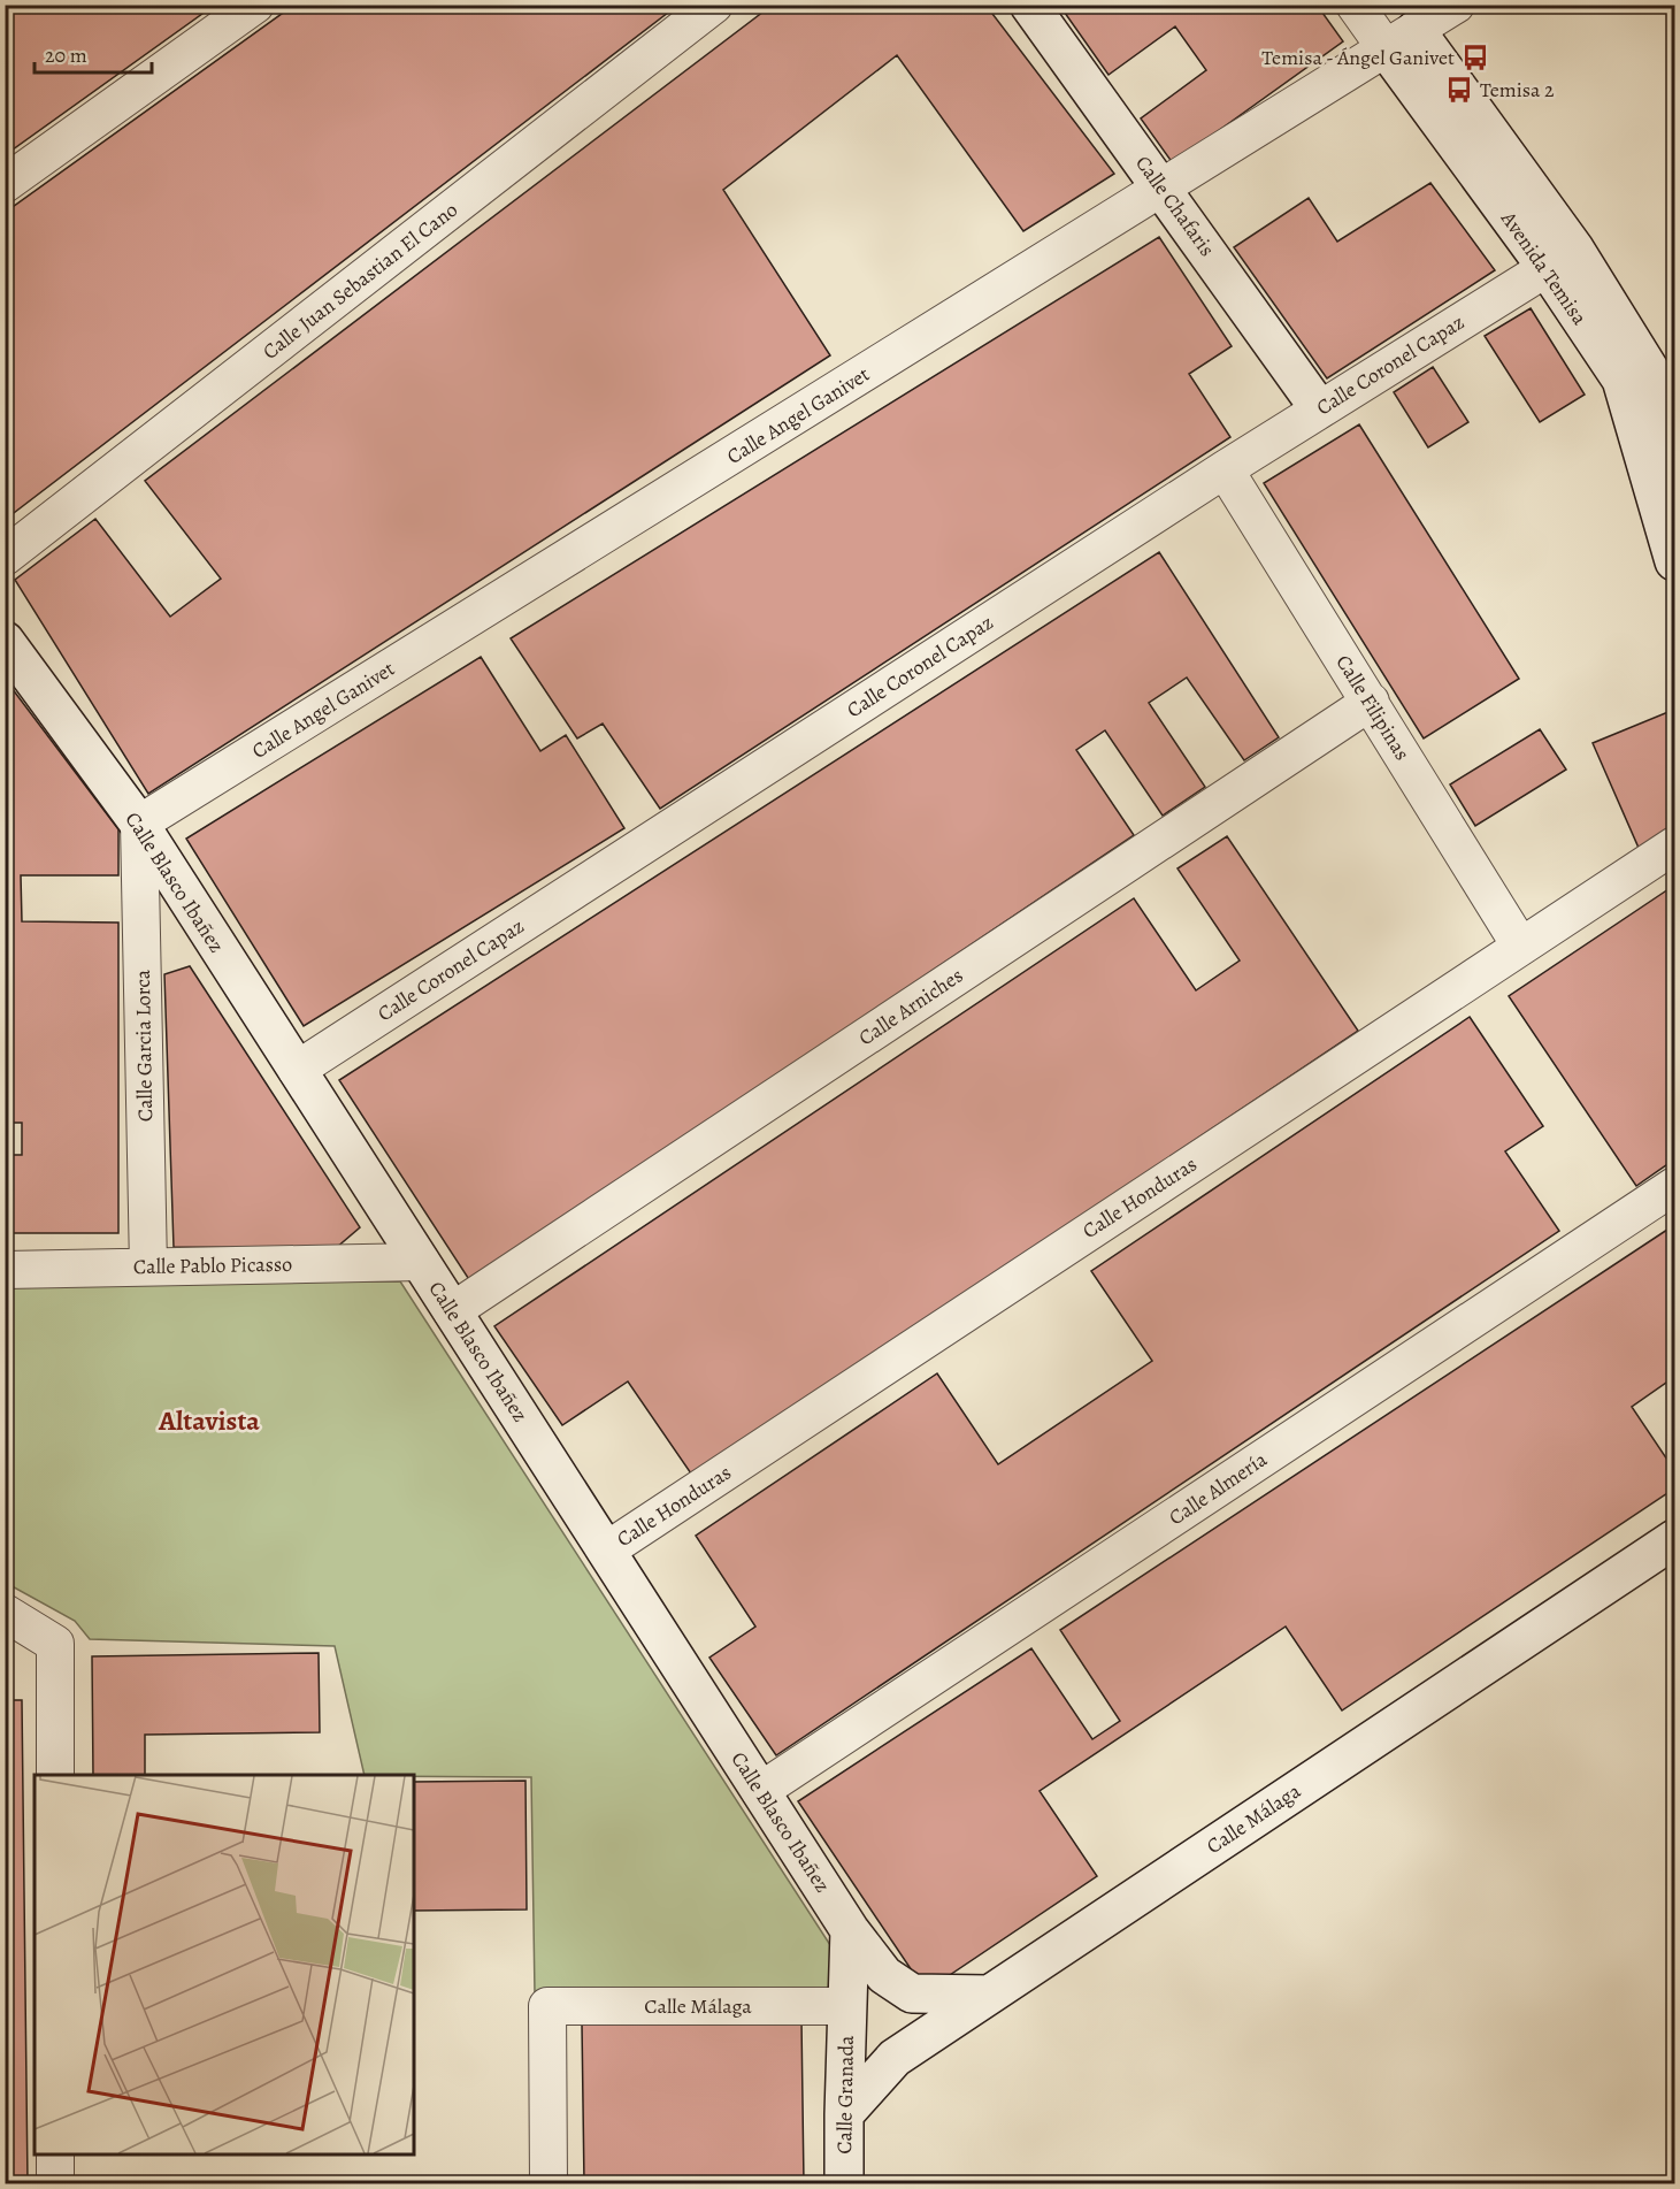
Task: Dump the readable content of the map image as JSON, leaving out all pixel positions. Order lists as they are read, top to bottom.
{
  "streets": {
    "street": [
      "Calle Chafaris",
      "Avenida Temisa",
      "Calle Juan Sebastian El Cano",
      "Calle Coronel Capaz",
      "Calle Angel Ganivet",
      "Calle Filipinas",
      "Calle Blasco Ibañez",
      "Calle Arniches",
      "Calle Garcia Lorca",
      "Calle Honduras",
      "Calle Pablo Picasso",
      "Calle Almería",
      "Calle Málaga",
      "Calle Granada"
    ]
  },
  "crossings": [
    ["Calle Chafaris", "Calle Coronel Capaz"],
    ["Calle Chafaris", "Calle Angel Ganivet"],
    ["Avenida Temisa", "Calle Coronel Capaz"],
    ["Avenida Temisa", "Calle Angel Ganivet"],
    ["Calle Coronel Capaz", "Calle Filipinas"],
    ["Calle Coronel Capaz", "Calle Blasco Ibañez"],
    ["Calle Angel Ganivet", "Calle Blasco Ibañez"],
    ["Calle Angel Ganivet", "Calle Garcia Lorca"],
    ["Calle Filipinas", "Calle Arniches"],
    ["Calle Filipinas", "Calle Honduras"],
    ["Calle Blasco Ibañez", "Calle Arniches"],
    ["Calle Blasco Ibañez", "Calle Garcia Lorca"],
    ["Calle Blasco Ibañez", "Calle Honduras"],
    ["Calle Blasco Ibañez", "Calle Pablo Picasso"],
    ["Calle Blasco Ibañez", "Calle Almería"],
    ["Calle Blasco Ibañez", "Calle Málaga"],
    ["Calle Blasco Ibañez", "Calle Granada"],
    ["Calle Garcia Lorca", "Calle Pablo Picasso"],
    ["Calle Málaga", "Calle Granada"]
  ],
  "districts": ["Altavista"],
  "places": {
    "bus stop": ["Temisa - Ángel Ganivet", "Temisa 2"]
  },
  "scale_bar": "20 m"
}
